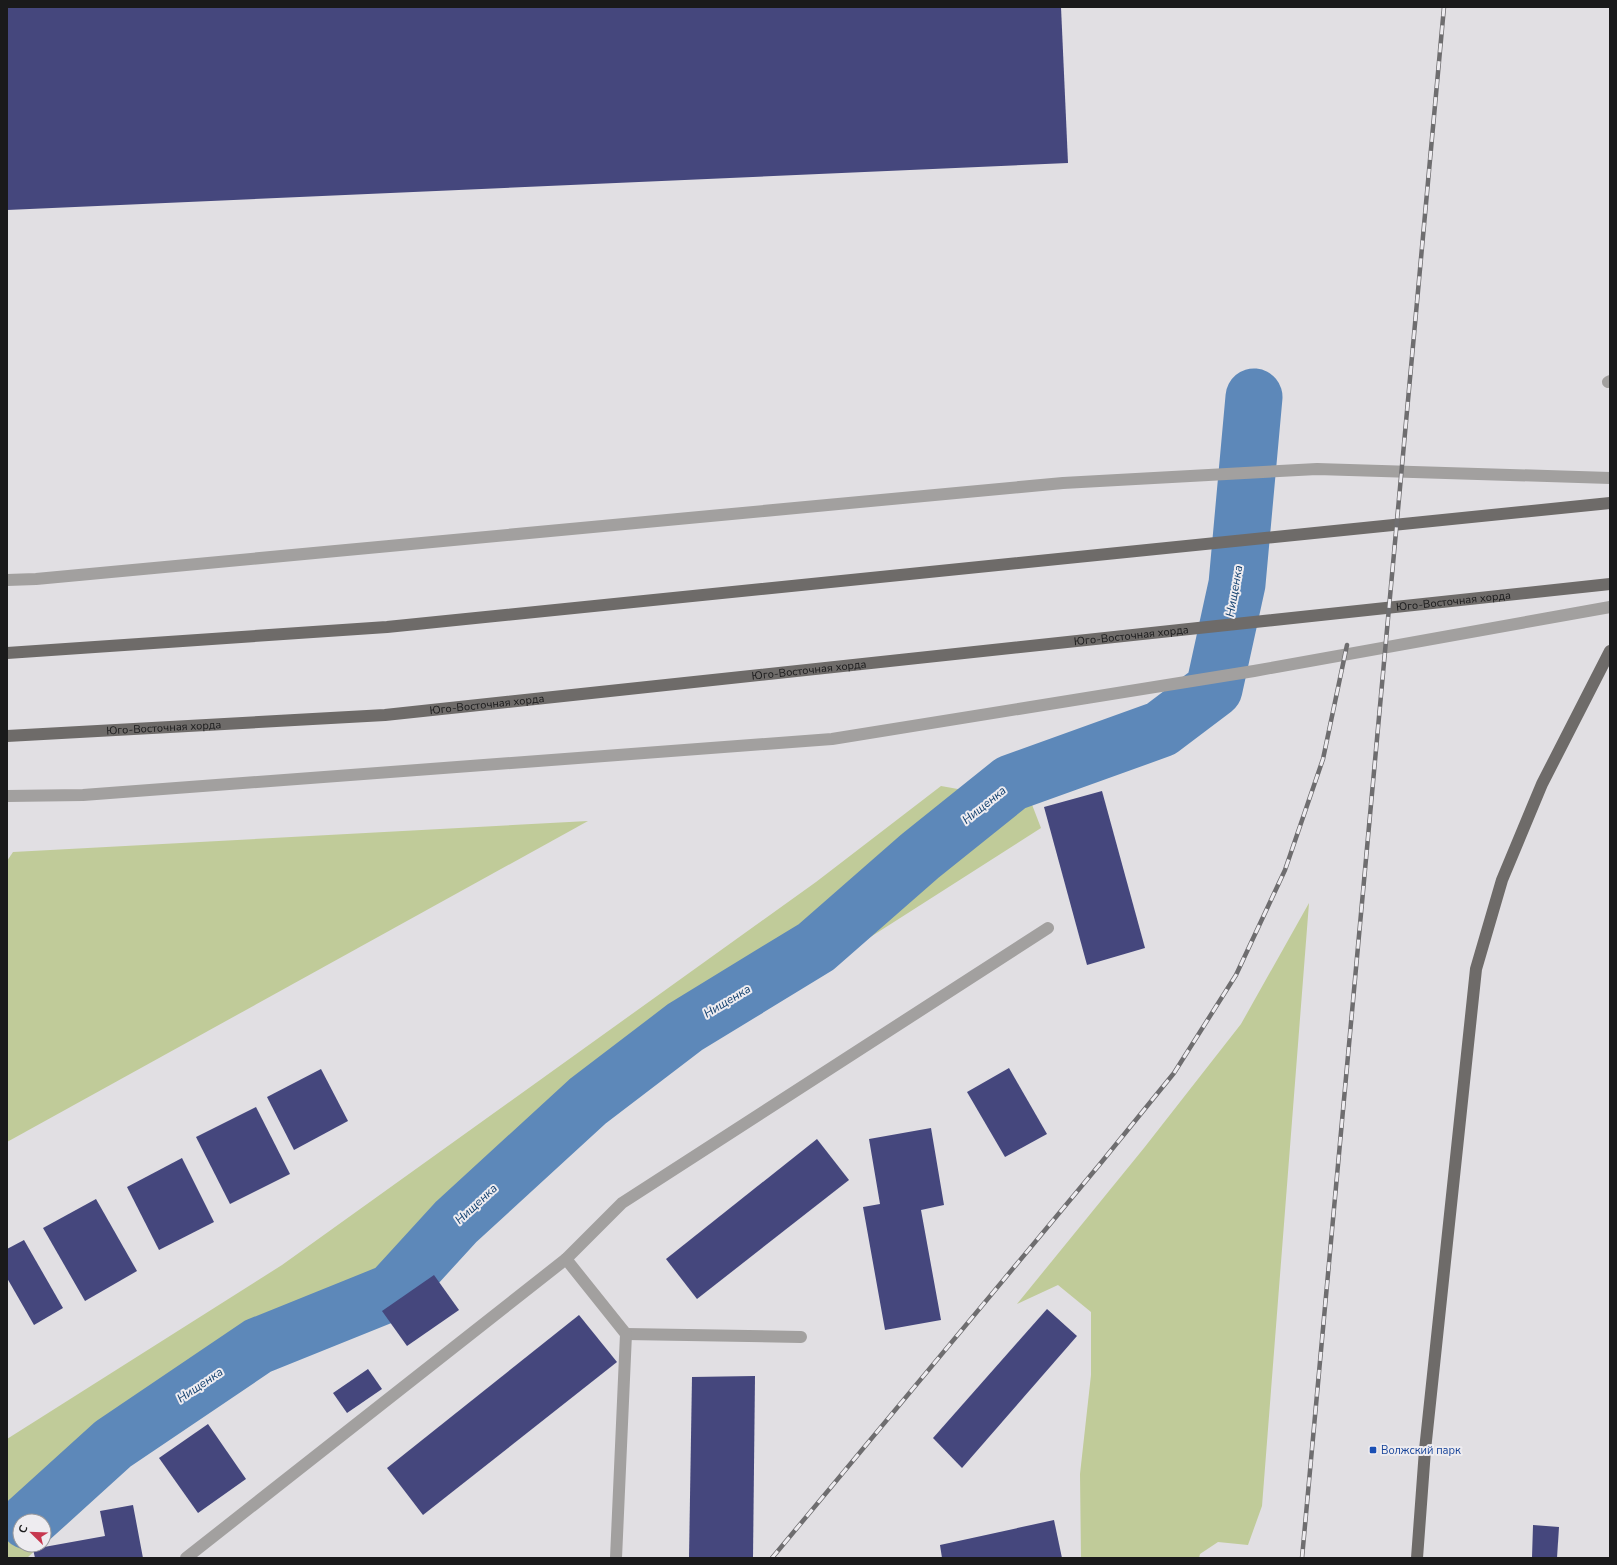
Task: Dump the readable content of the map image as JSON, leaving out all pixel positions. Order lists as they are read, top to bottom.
{
  "streets": {
    "main road": ["Юго-Восточная хорда"]
  },
  "water": ["Нищенка"],
  "places": {
    "transit": ["Волжский парк"]
  },
  "north": "top left"
}
